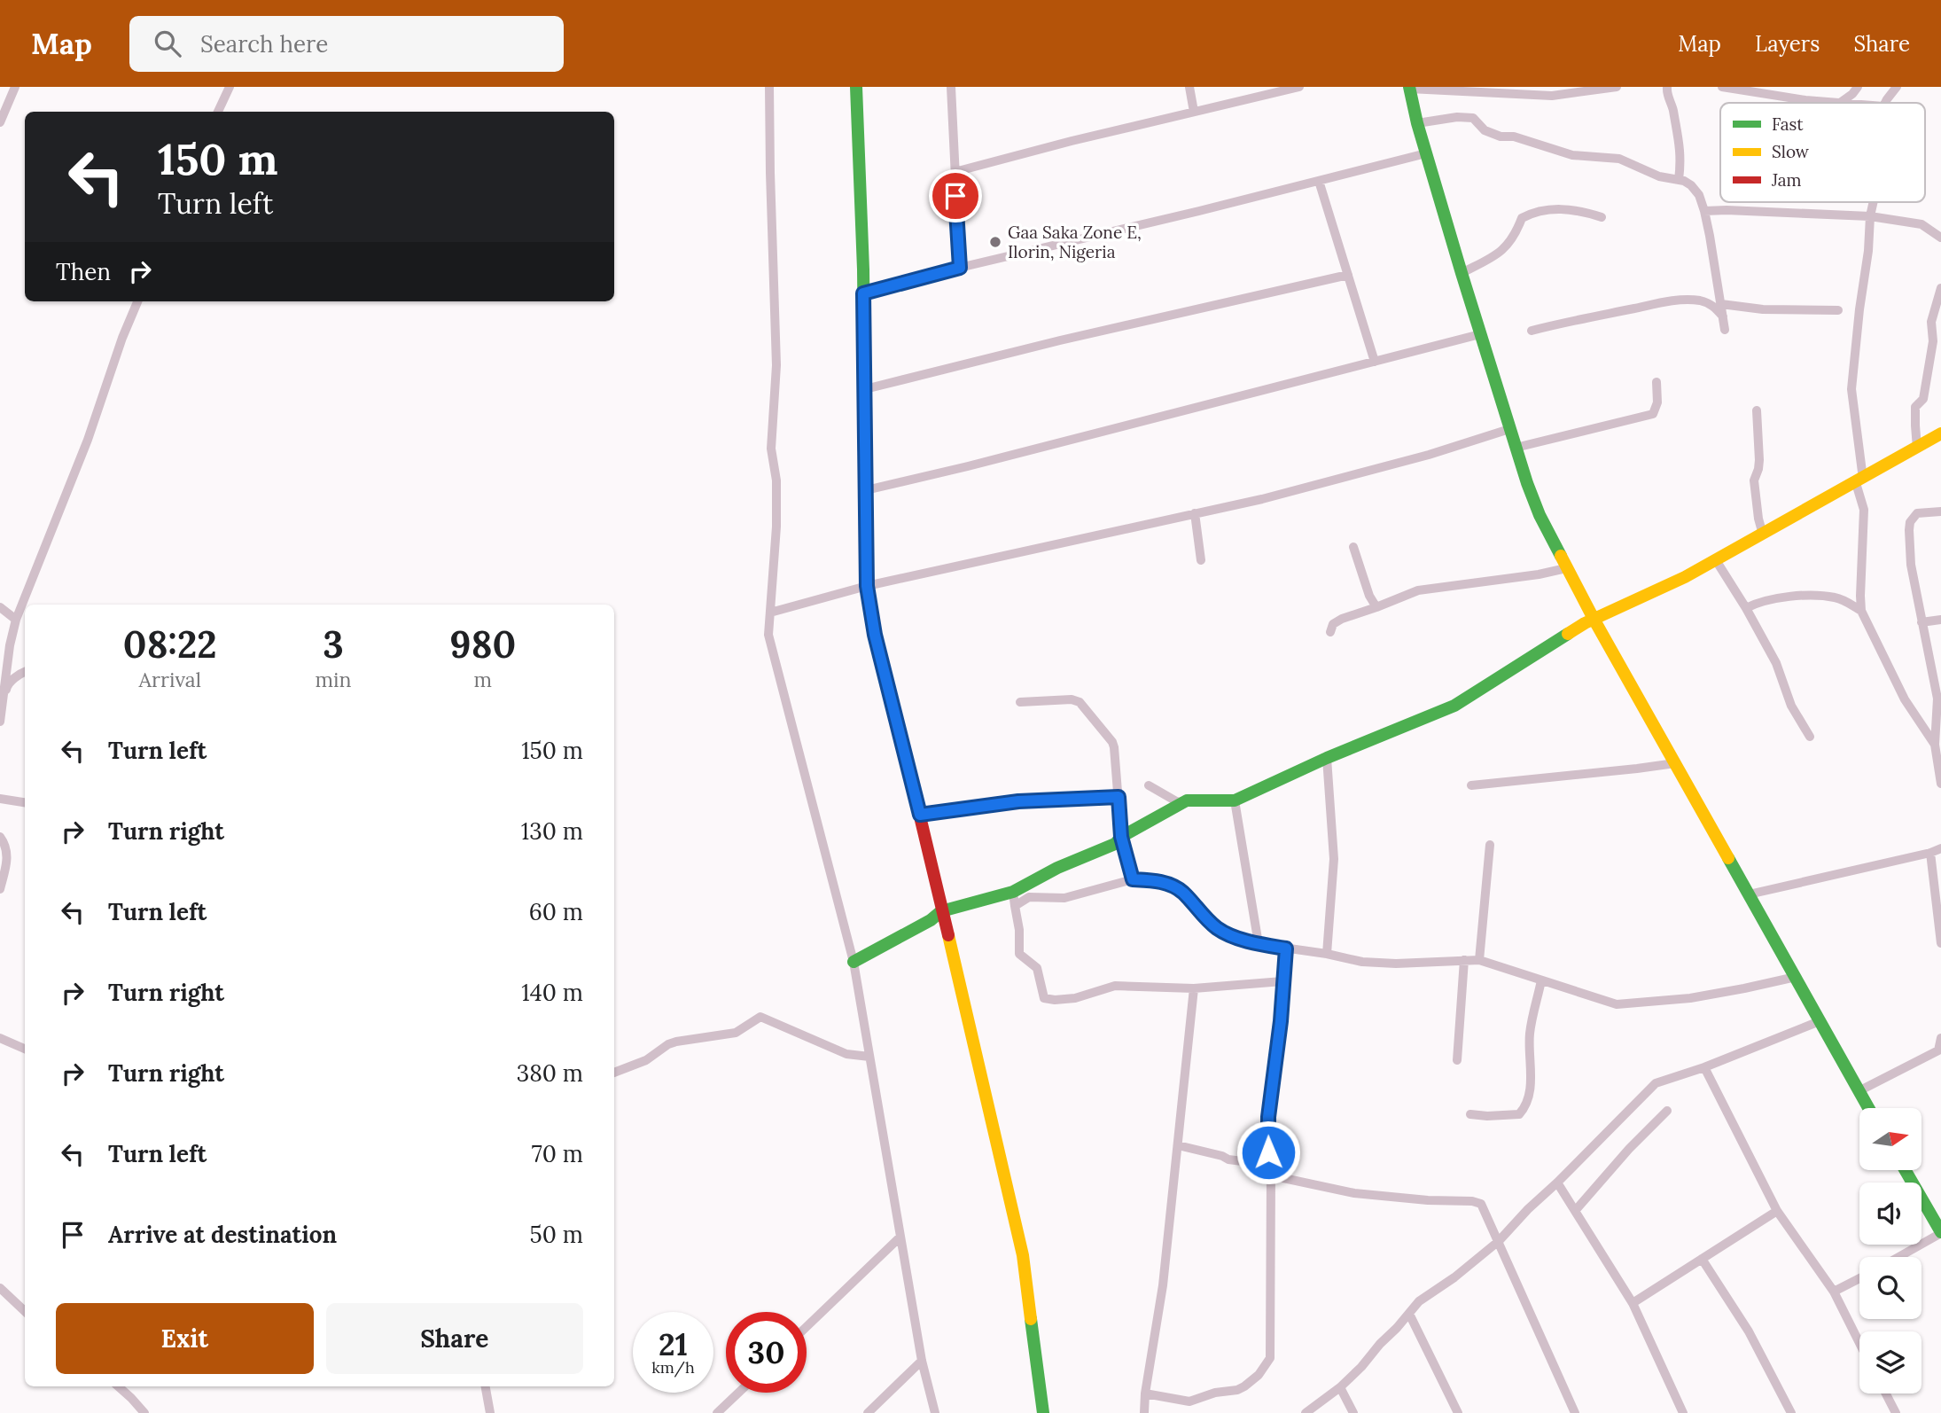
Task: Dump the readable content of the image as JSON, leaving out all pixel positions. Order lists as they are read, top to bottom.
{
  "places": ["Gaa Saka Zone E, Ilorin, Nigeria"],
  "legend": ["Fast", "Slow", "Jam"],
  "north": "right",
  "page": {
    "header": "Map",
    "search": "Search here",
    "nav": ["Map", "Layers", "Share"],
    "turn": ["150 m", "Turn left"],
    "then": "Then",
    "eta": [
      "08:22",
      "Arrival",
      "3",
      "min",
      "980",
      "m"
    ],
    "list": [
      {
        "name": "Turn left",
        "value": "150 m"
      },
      {
        "name": "Turn right",
        "value": "130 m"
      },
      {
        "name": "Turn left",
        "value": "60 m"
      },
      {
        "name": "Turn right",
        "value": "140 m"
      },
      {
        "name": "Turn right",
        "value": "380 m"
      },
      {
        "name": "Turn left",
        "value": "70 m"
      },
      {
        "name": "Arrive at destination",
        "value": "50 m"
      }
    ],
    "buttons": ["Exit", "Share"],
    "speed": "21 km/h",
    "limit": "30"
  }
}
